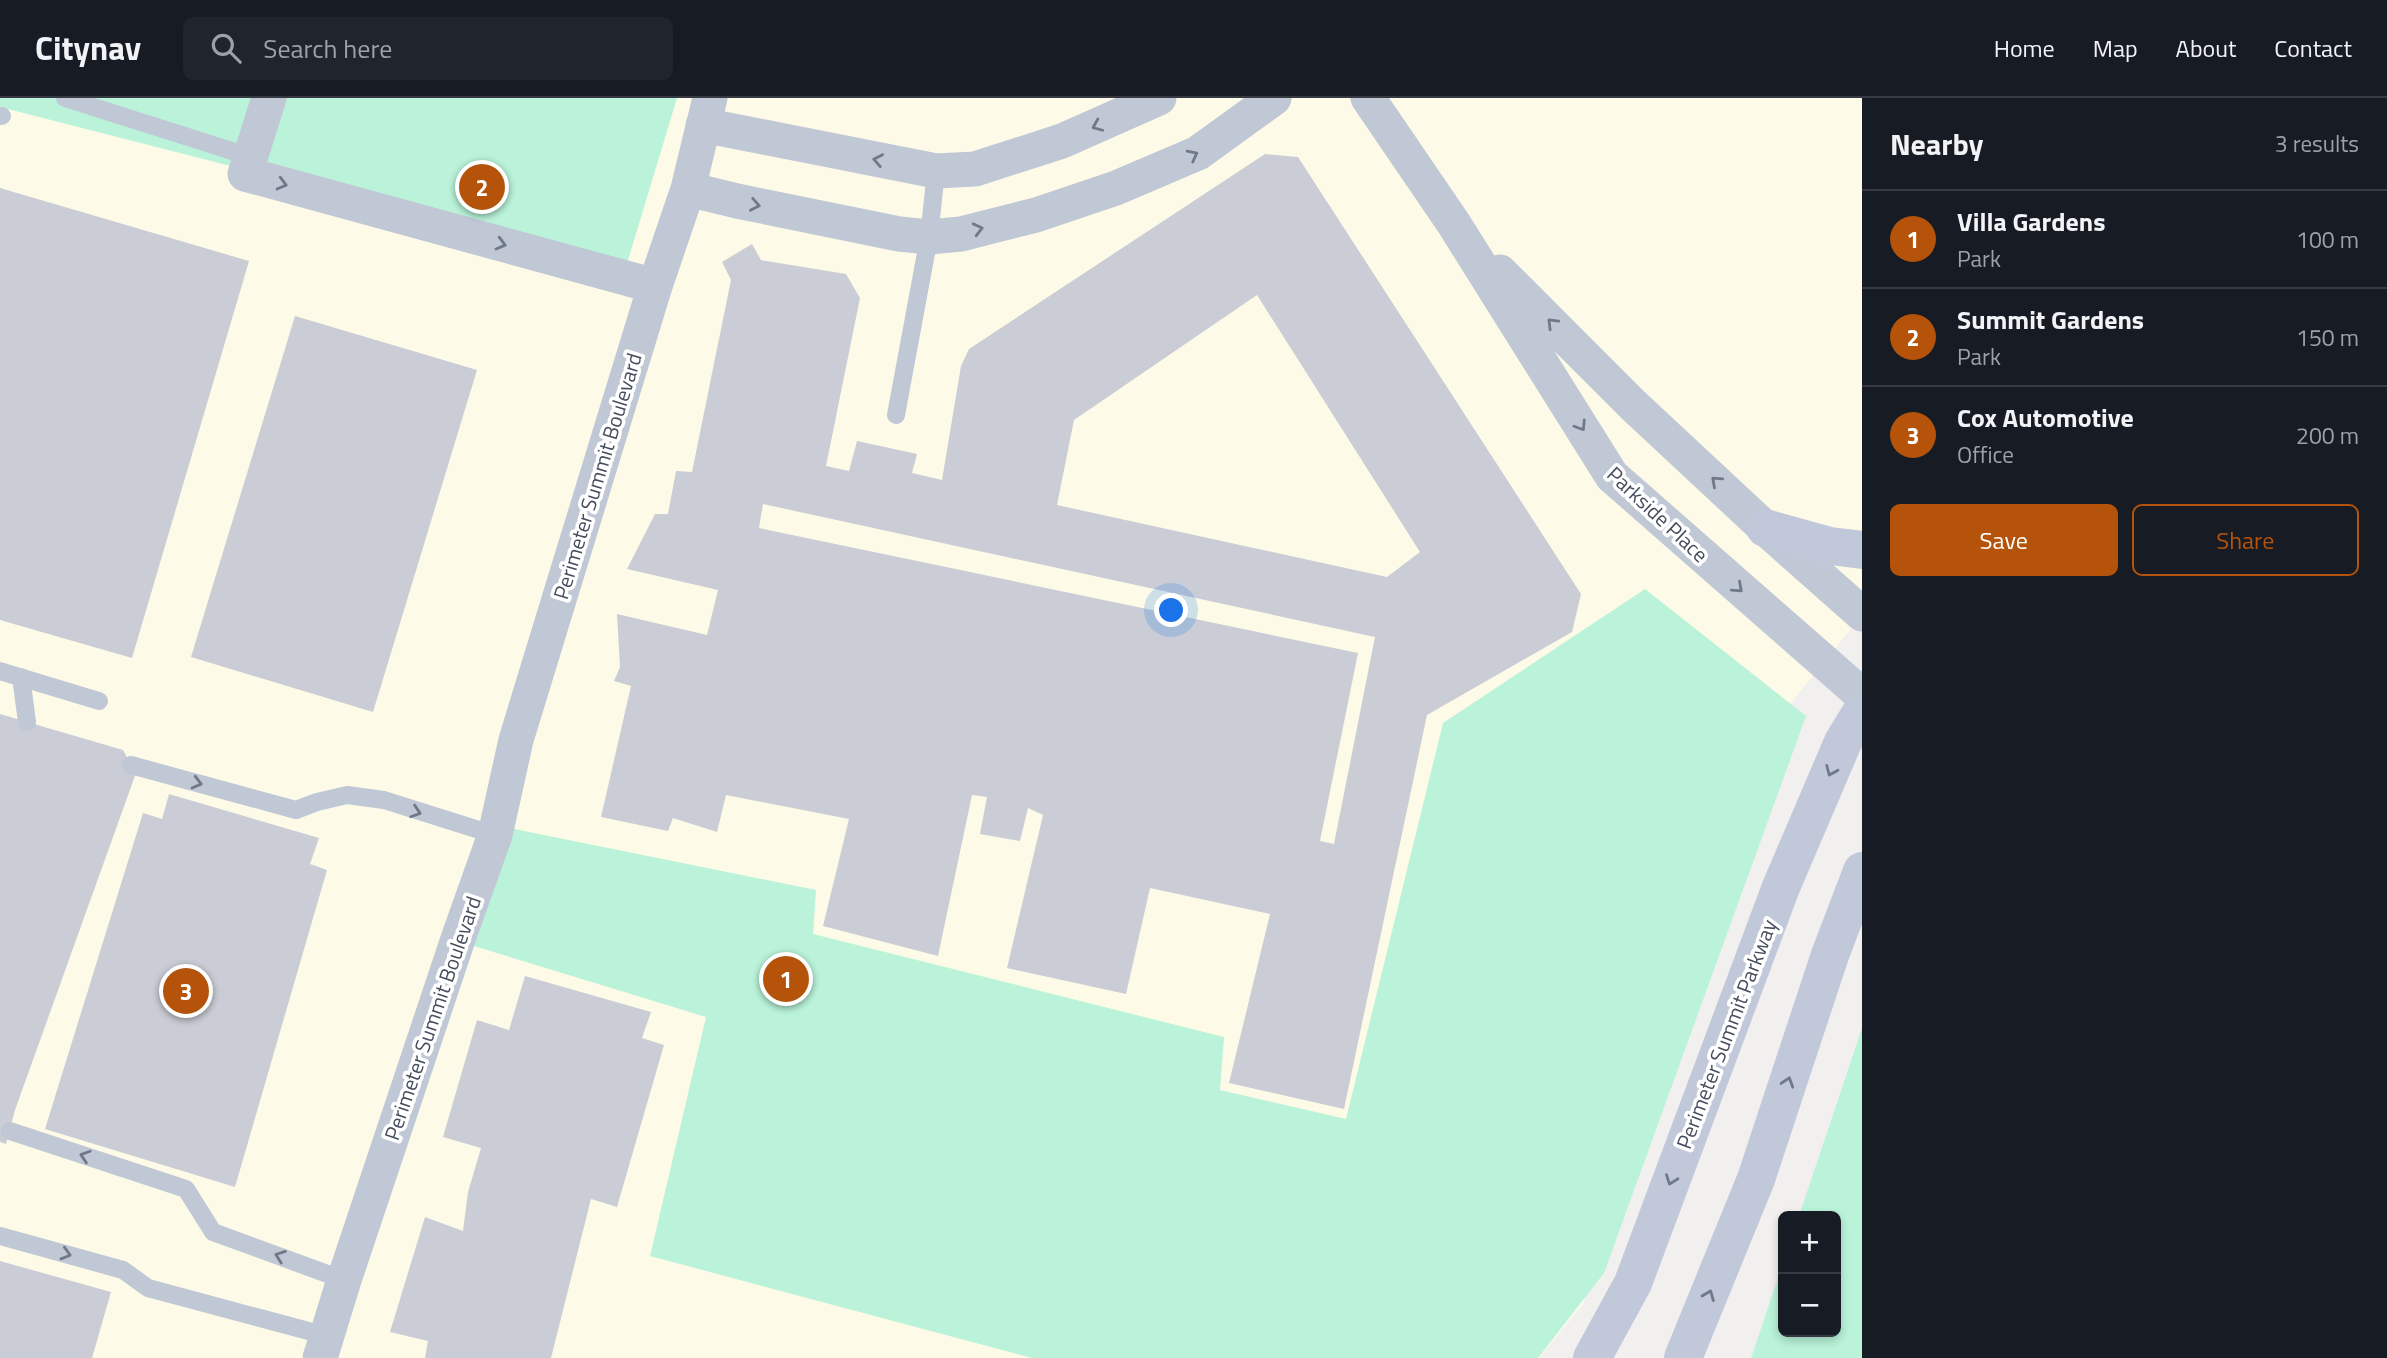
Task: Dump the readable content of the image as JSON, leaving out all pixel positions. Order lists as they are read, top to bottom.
{
  "streets": {
    "main road": ["Perimeter Summit Parkway"],
    "street": ["Perimeter Summit Boulevard", "Parkside Place"]
  },
  "page": {
    "header": "Citynav",
    "search": "Search here",
    "nav": [
      "Home",
      "Map",
      "About",
      "Contact"
    ],
    "heading": ["Nearby", "3 results"],
    "pins": ["2", "1", "3"],
    "list": [
      {
        "mark": "1",
        "name": "Villa Gardens",
        "note": "Park",
        "value": "100 m"
      },
      {
        "mark": "2",
        "name": "Summit Gardens",
        "note": "Park",
        "value": "150 m"
      },
      {
        "mark": "3",
        "name": "Cox Automotive",
        "note": "Office",
        "value": "200 m"
      }
    ],
    "buttons": ["Save", "Share"],
    "map_buttons": ["+", "−"]
  }
}
